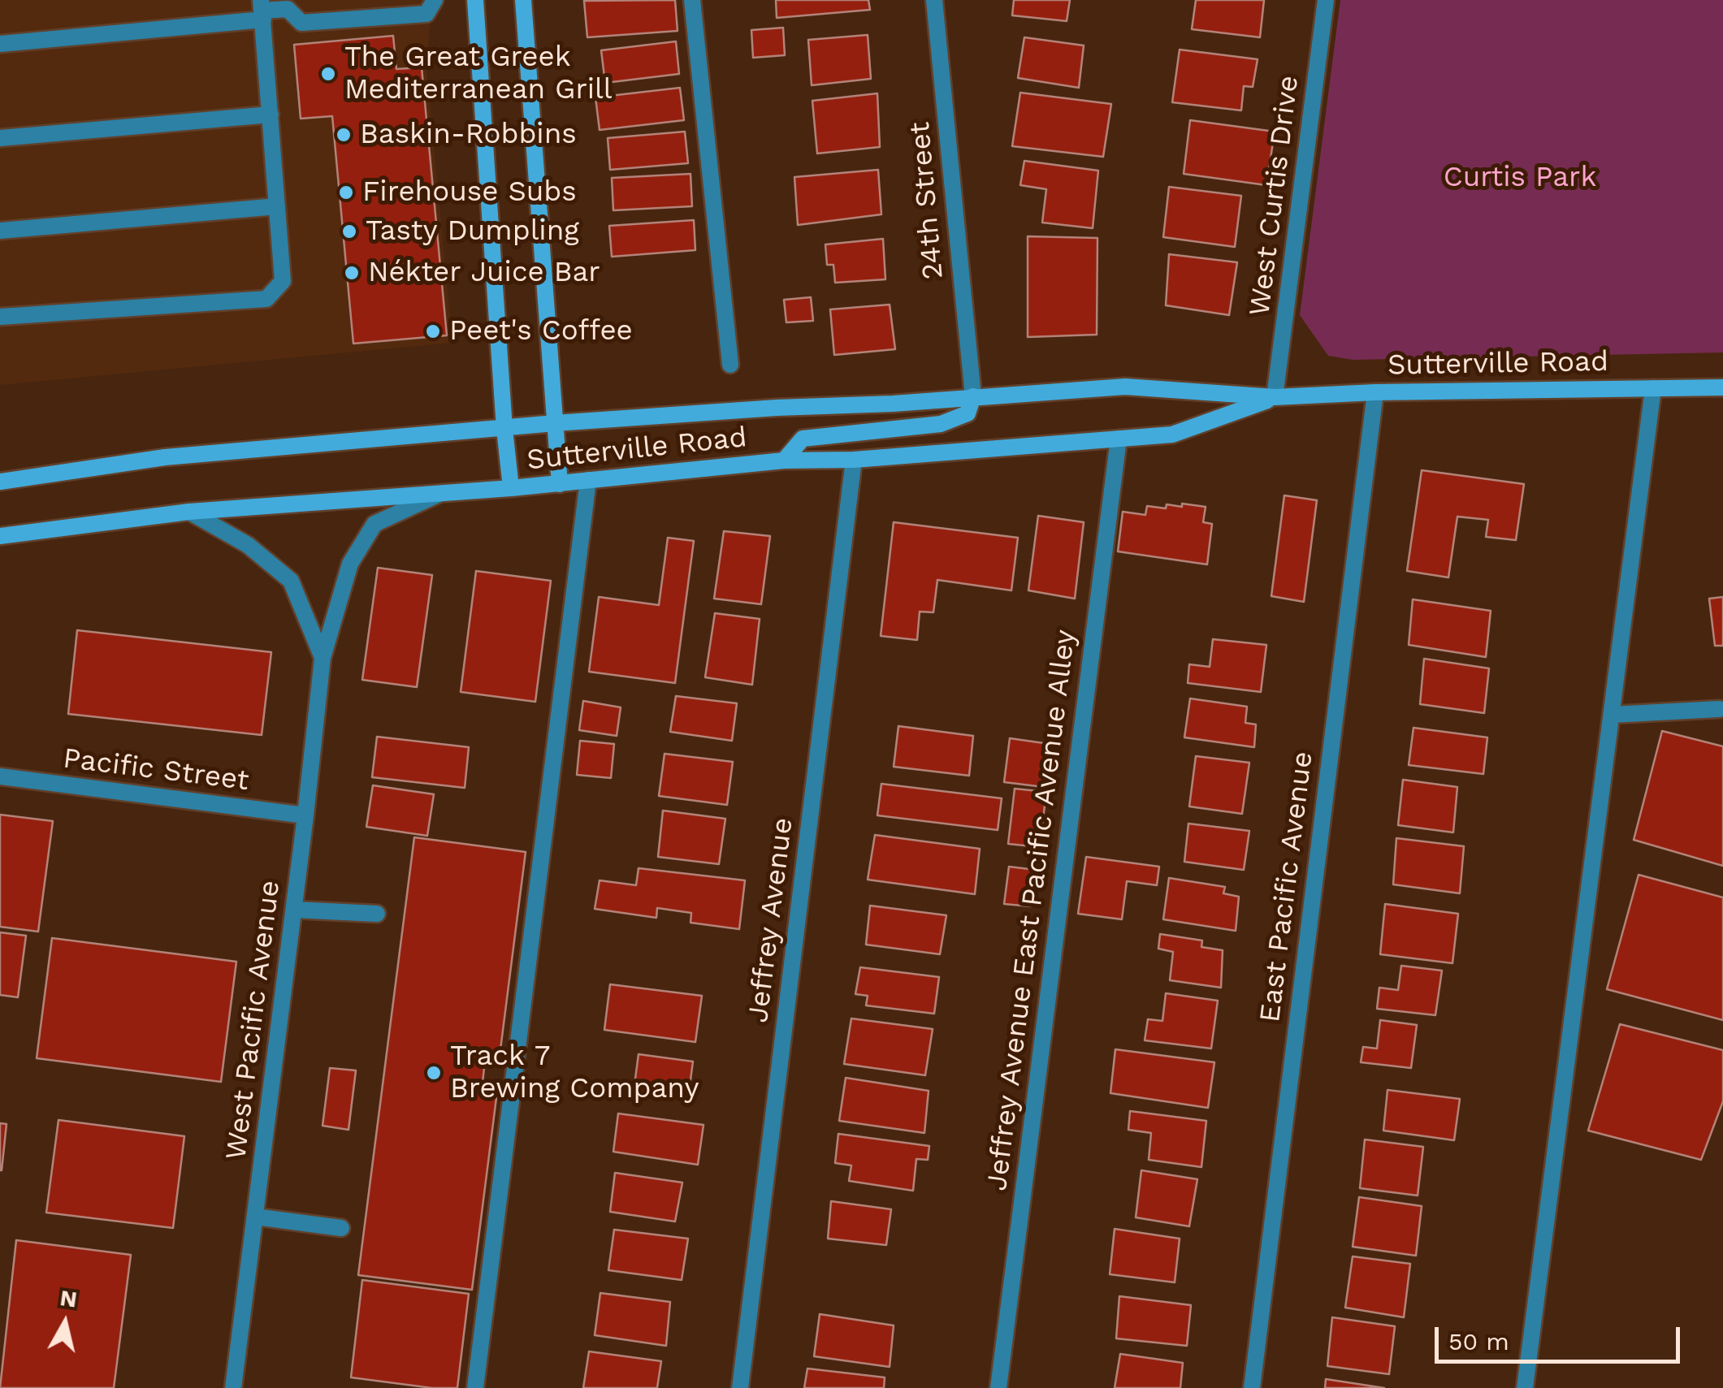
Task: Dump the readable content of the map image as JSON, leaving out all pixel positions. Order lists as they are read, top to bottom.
{
  "streets": {
    "main road": ["Sutterville Road"],
    "street": [
      "West Curtis Drive",
      "24th Street",
      "Pacific Street",
      "East Pacific Avenue",
      "Jeffrey Avenue East Pacific Avenue Alley",
      "Jeffrey Avenue",
      "West Pacific Avenue"
    ]
  },
  "crossings": [
    ["West Curtis Drive", "Sutterville Road"],
    ["24th Street", "Sutterville Road"],
    ["Sutterville Road", "East Pacific Avenue"],
    ["Sutterville Road", "Jeffrey Avenue East Pacific Avenue Alley"],
    ["Sutterville Road", "Jeffrey Avenue"],
    ["Sutterville Road", "West Pacific Avenue"],
    ["Pacific Street", "West Pacific Avenue"]
  ],
  "parks": ["Curtis Park"],
  "places": [
    "The Great Greek Mediterranean Grill",
    "Baskin-Robbins",
    "Firehouse Subs",
    "Tasty Dumpling",
    "Nékter Juice Bar",
    "Peet's Coffee",
    "Track 7 Brewing Company"
  ],
  "scale_bar": "50 m",
  "north": "top"
}
